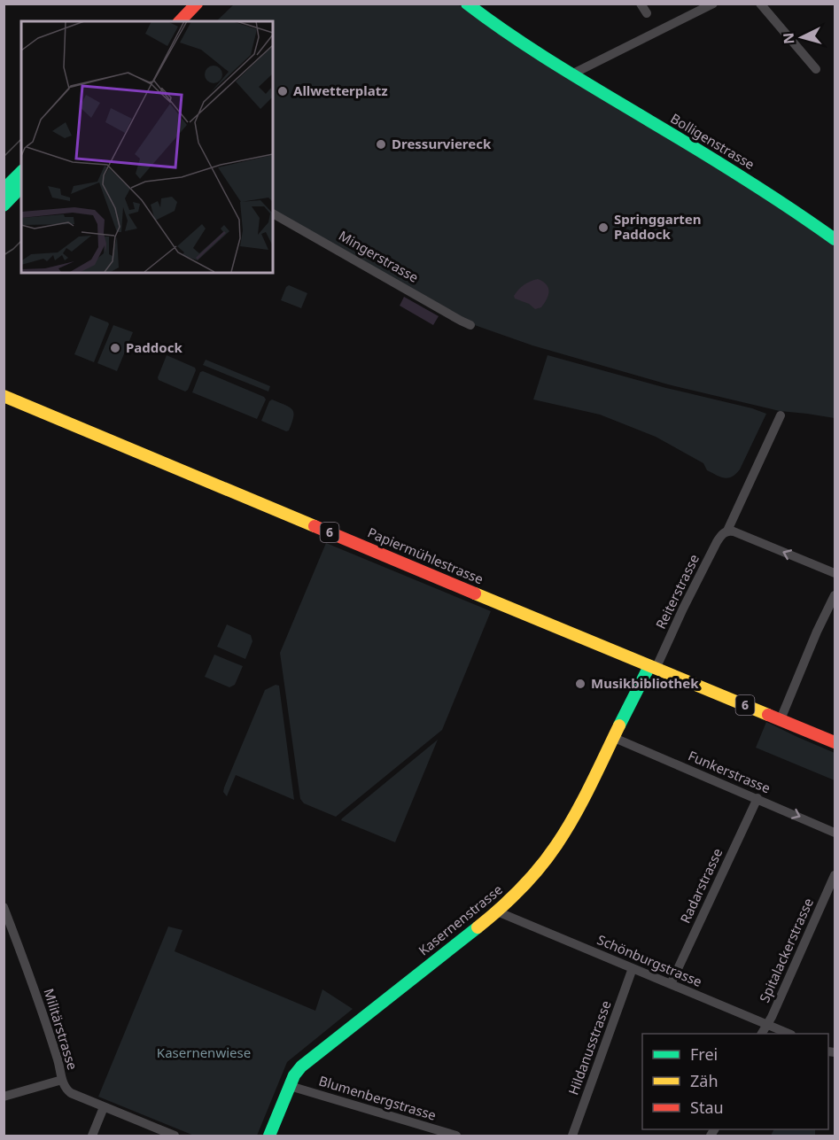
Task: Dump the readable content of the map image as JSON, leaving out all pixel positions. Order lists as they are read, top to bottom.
{
  "streets": {
    "street": [
      "Bolligenstrasse",
      "Mingerstrasse",
      "6",
      "Papiermühlestrasse",
      "Reiterstrasse",
      "Funkerstrasse",
      "Radarstrasse",
      "Kasernenstrasse",
      "Spitalackerstrasse",
      "Schönburgstrasse",
      "Militärstrasse",
      "Hildanusstrasse",
      "Blumenbergstrasse"
    ]
  },
  "crossings": [
    ["Papiermühlestrasse", "Reiterstrasse"],
    ["Papiermühlestrasse", "Kasernenstrasse"],
    ["Reiterstrasse", "Kasernenstrasse"],
    ["Funkerstrasse", "Radarstrasse"],
    ["Funkerstrasse", "Kasernenstrasse"],
    ["Radarstrasse", "Schönburgstrasse"],
    ["Kasernenstrasse", "Schönburgstrasse"],
    ["Kasernenstrasse", "Blumenbergstrasse"],
    ["Spitalackerstrasse", "Schönburgstrasse"],
    ["Schönburgstrasse", "Hildanusstrasse"]
  ],
  "parks": ["Kasernenwiese"],
  "places": [
    "Allwetterplatz",
    "Dressurviereck",
    "Springgarten Paddock",
    "Paddock",
    "Musikbibliothek"
  ],
  "legend": ["Frei", "Zäh", "Stau"],
  "north": "left"
}
